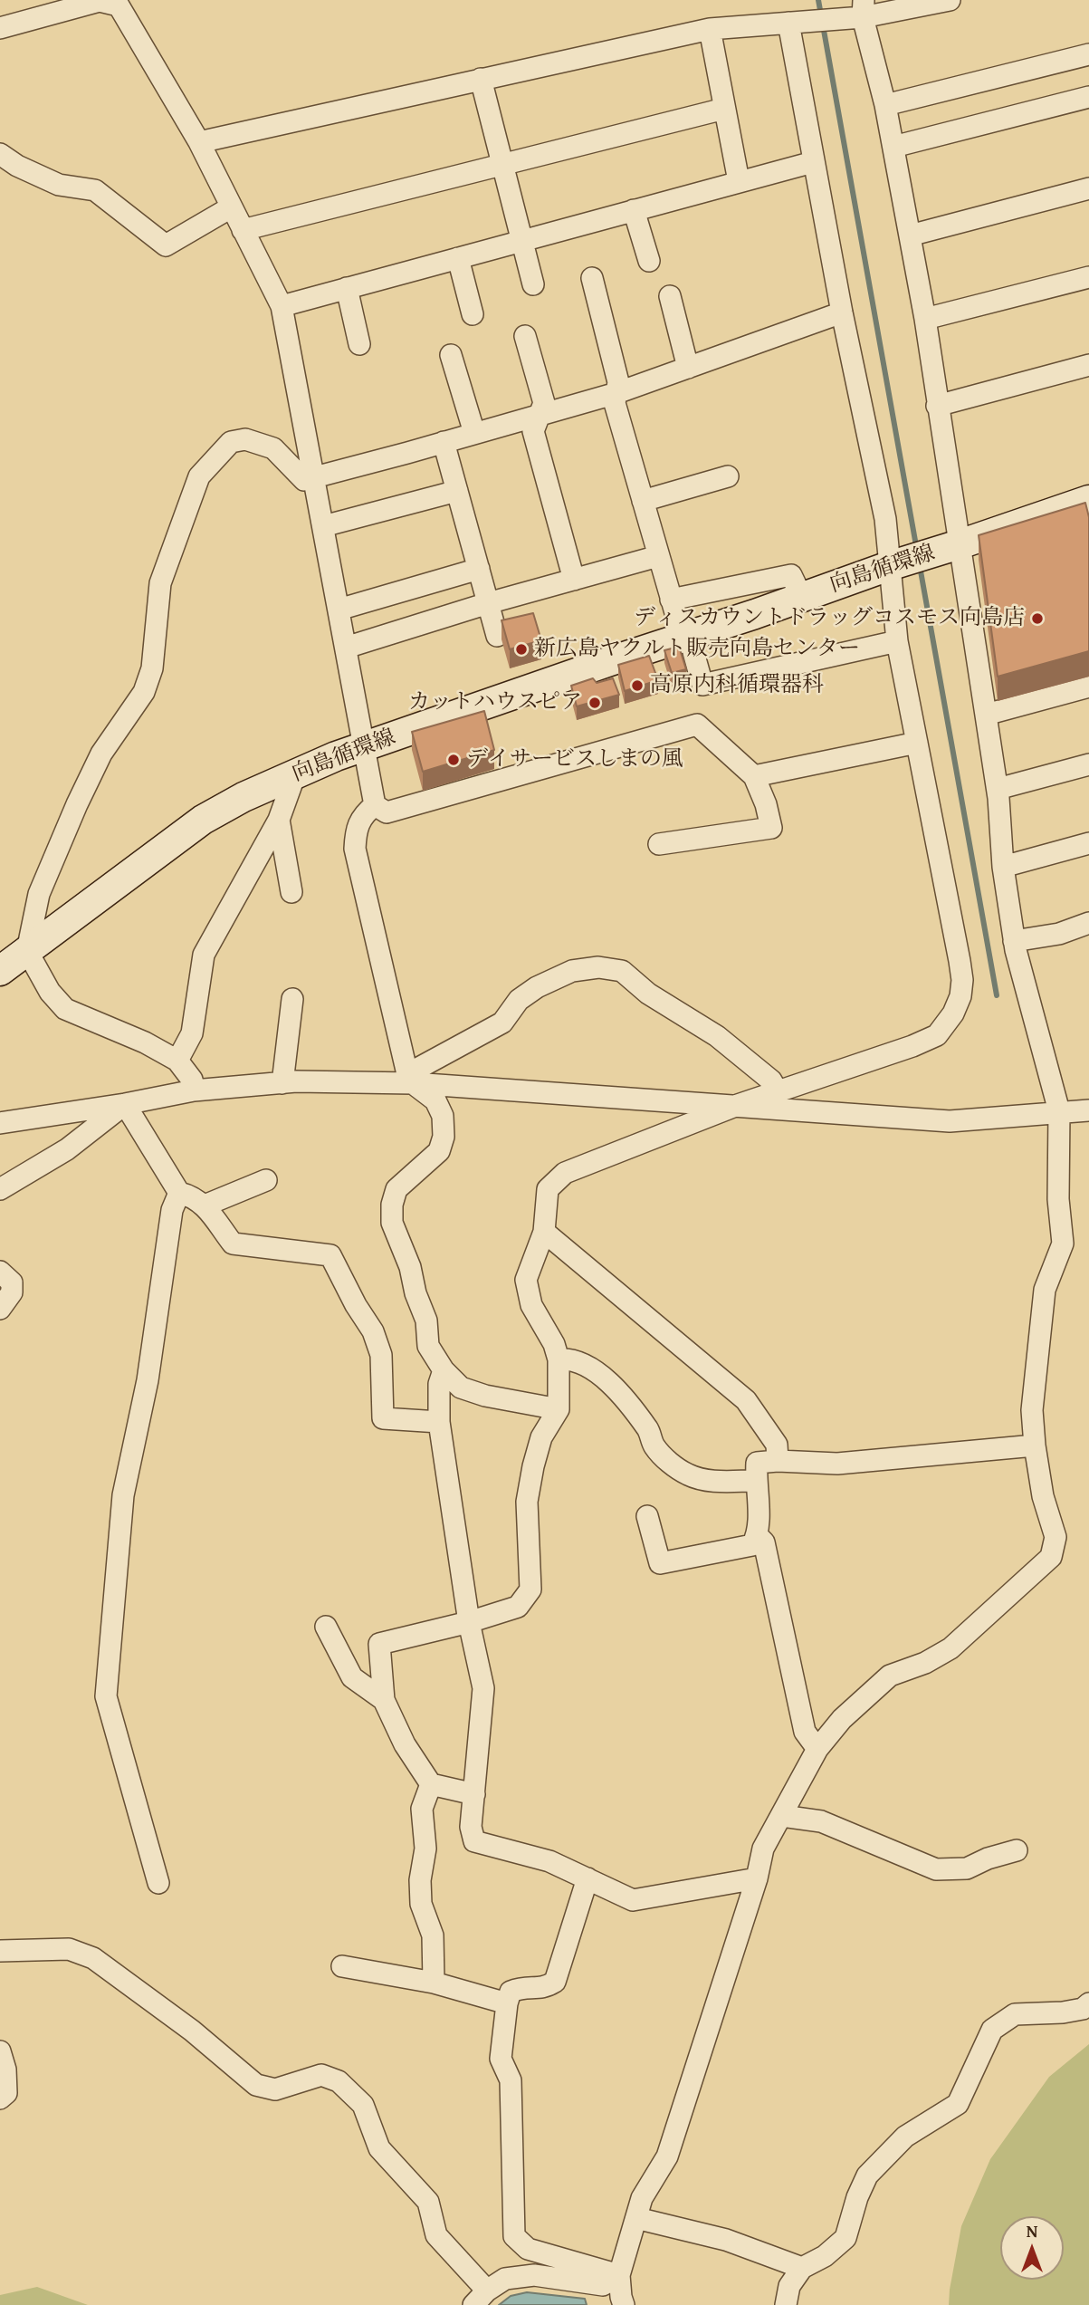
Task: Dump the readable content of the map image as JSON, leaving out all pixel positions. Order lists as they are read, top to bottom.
{
  "streets": {
    "main road": ["向島循環線"]
  },
  "places": [
    "ディスカウントドラッグコスモス向島店",
    "新広島ヤクルト販売向島センター",
    "高原内科循環器科",
    "カットハウスピア",
    "デイサービスしまの風"
  ],
  "north": "top"
}
